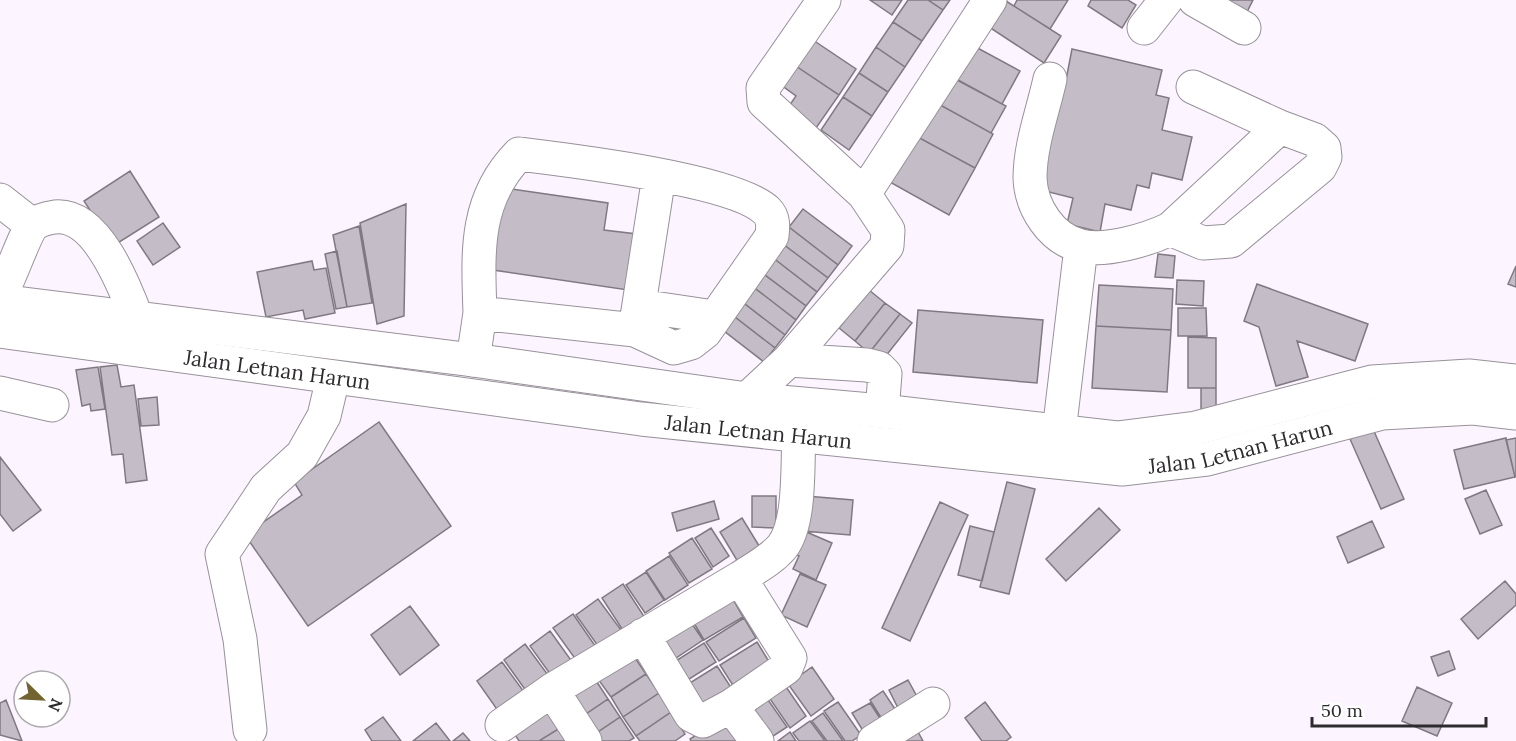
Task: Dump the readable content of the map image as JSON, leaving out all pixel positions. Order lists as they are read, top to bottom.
{
  "streets": {
    "main road": ["Jalan Letnan Harun"]
  },
  "scale_bar": "50 m",
  "north": "bottom right"
}
